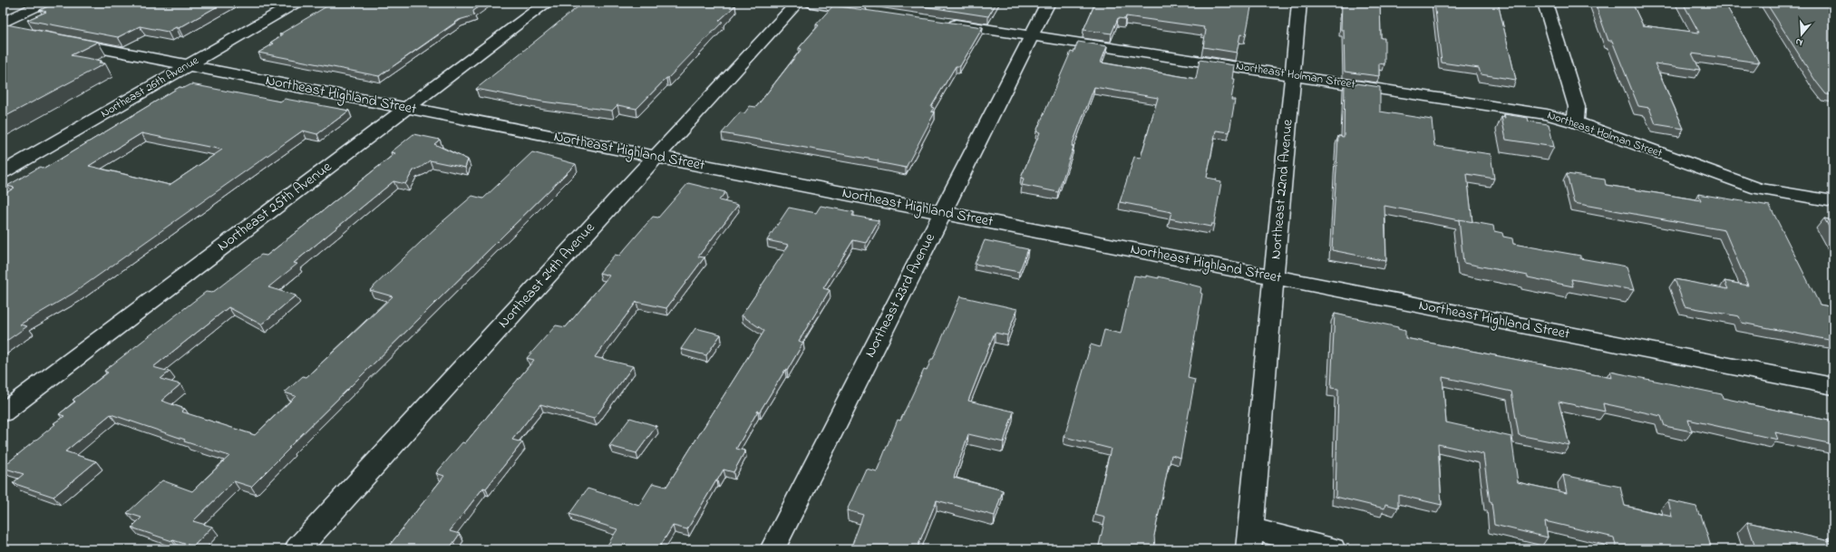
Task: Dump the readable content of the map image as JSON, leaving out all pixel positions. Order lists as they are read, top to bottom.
{
  "streets": {
    "street": [
      "Northeast Holman Street",
      "Northeast 26th Avenue",
      "Northeast Highland Street",
      "Northeast 22nd Avenue",
      "Northeast 25th Avenue",
      "Northeast 24th Avenue",
      "Northeast 23rd Avenue"
    ]
  },
  "crossings": [
    ["Northeast Holman Street", "Northeast 22nd Avenue"],
    ["Northeast Holman Street", "Northeast 23rd Avenue"],
    ["Northeast 26th Avenue", "Northeast Highland Street"],
    ["Northeast Highland Street", "Northeast 22nd Avenue"],
    ["Northeast Highland Street", "Northeast 25th Avenue"],
    ["Northeast Highland Street", "Northeast 24th Avenue"],
    ["Northeast Highland Street", "Northeast 23rd Avenue"]
  ],
  "north": "bottom"
}
